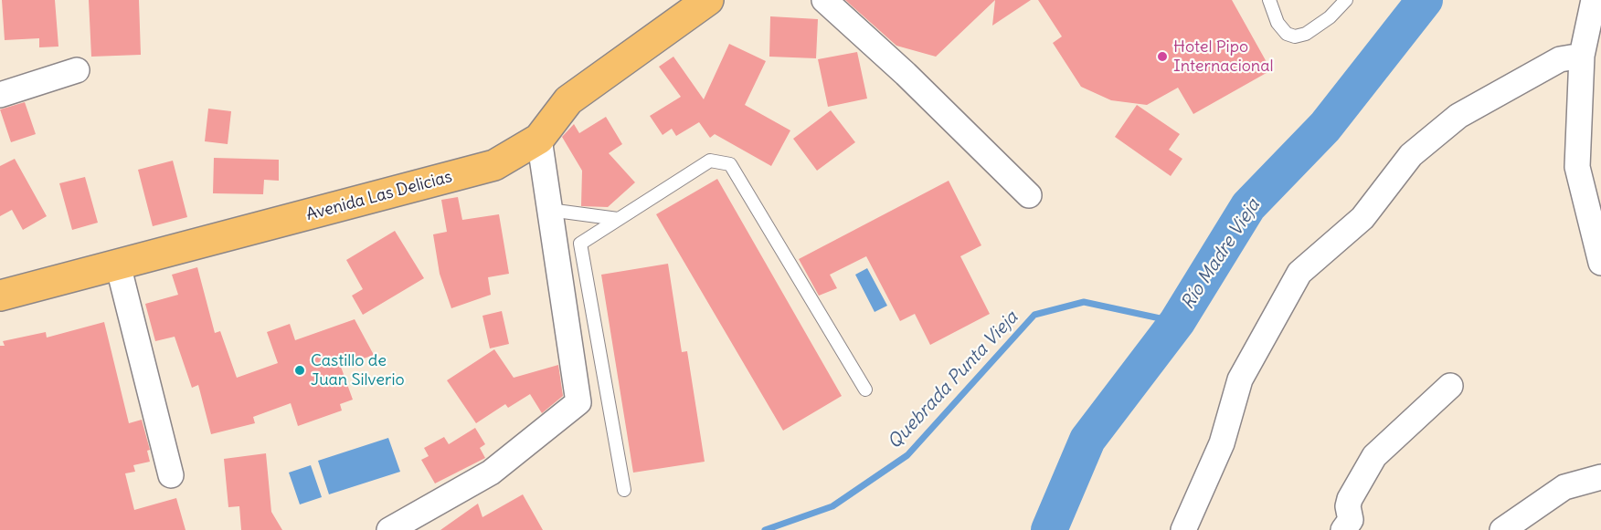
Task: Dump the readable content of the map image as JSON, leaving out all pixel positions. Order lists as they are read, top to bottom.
{
  "streets": {
    "main road": ["Avenida Las Delicias"]
  },
  "water": ["Río Madre Vieja", "Quebrada Punta Vieja"],
  "places": ["Hotel Pipo Internacional", "Castillo de Juan Silverio"]
}
